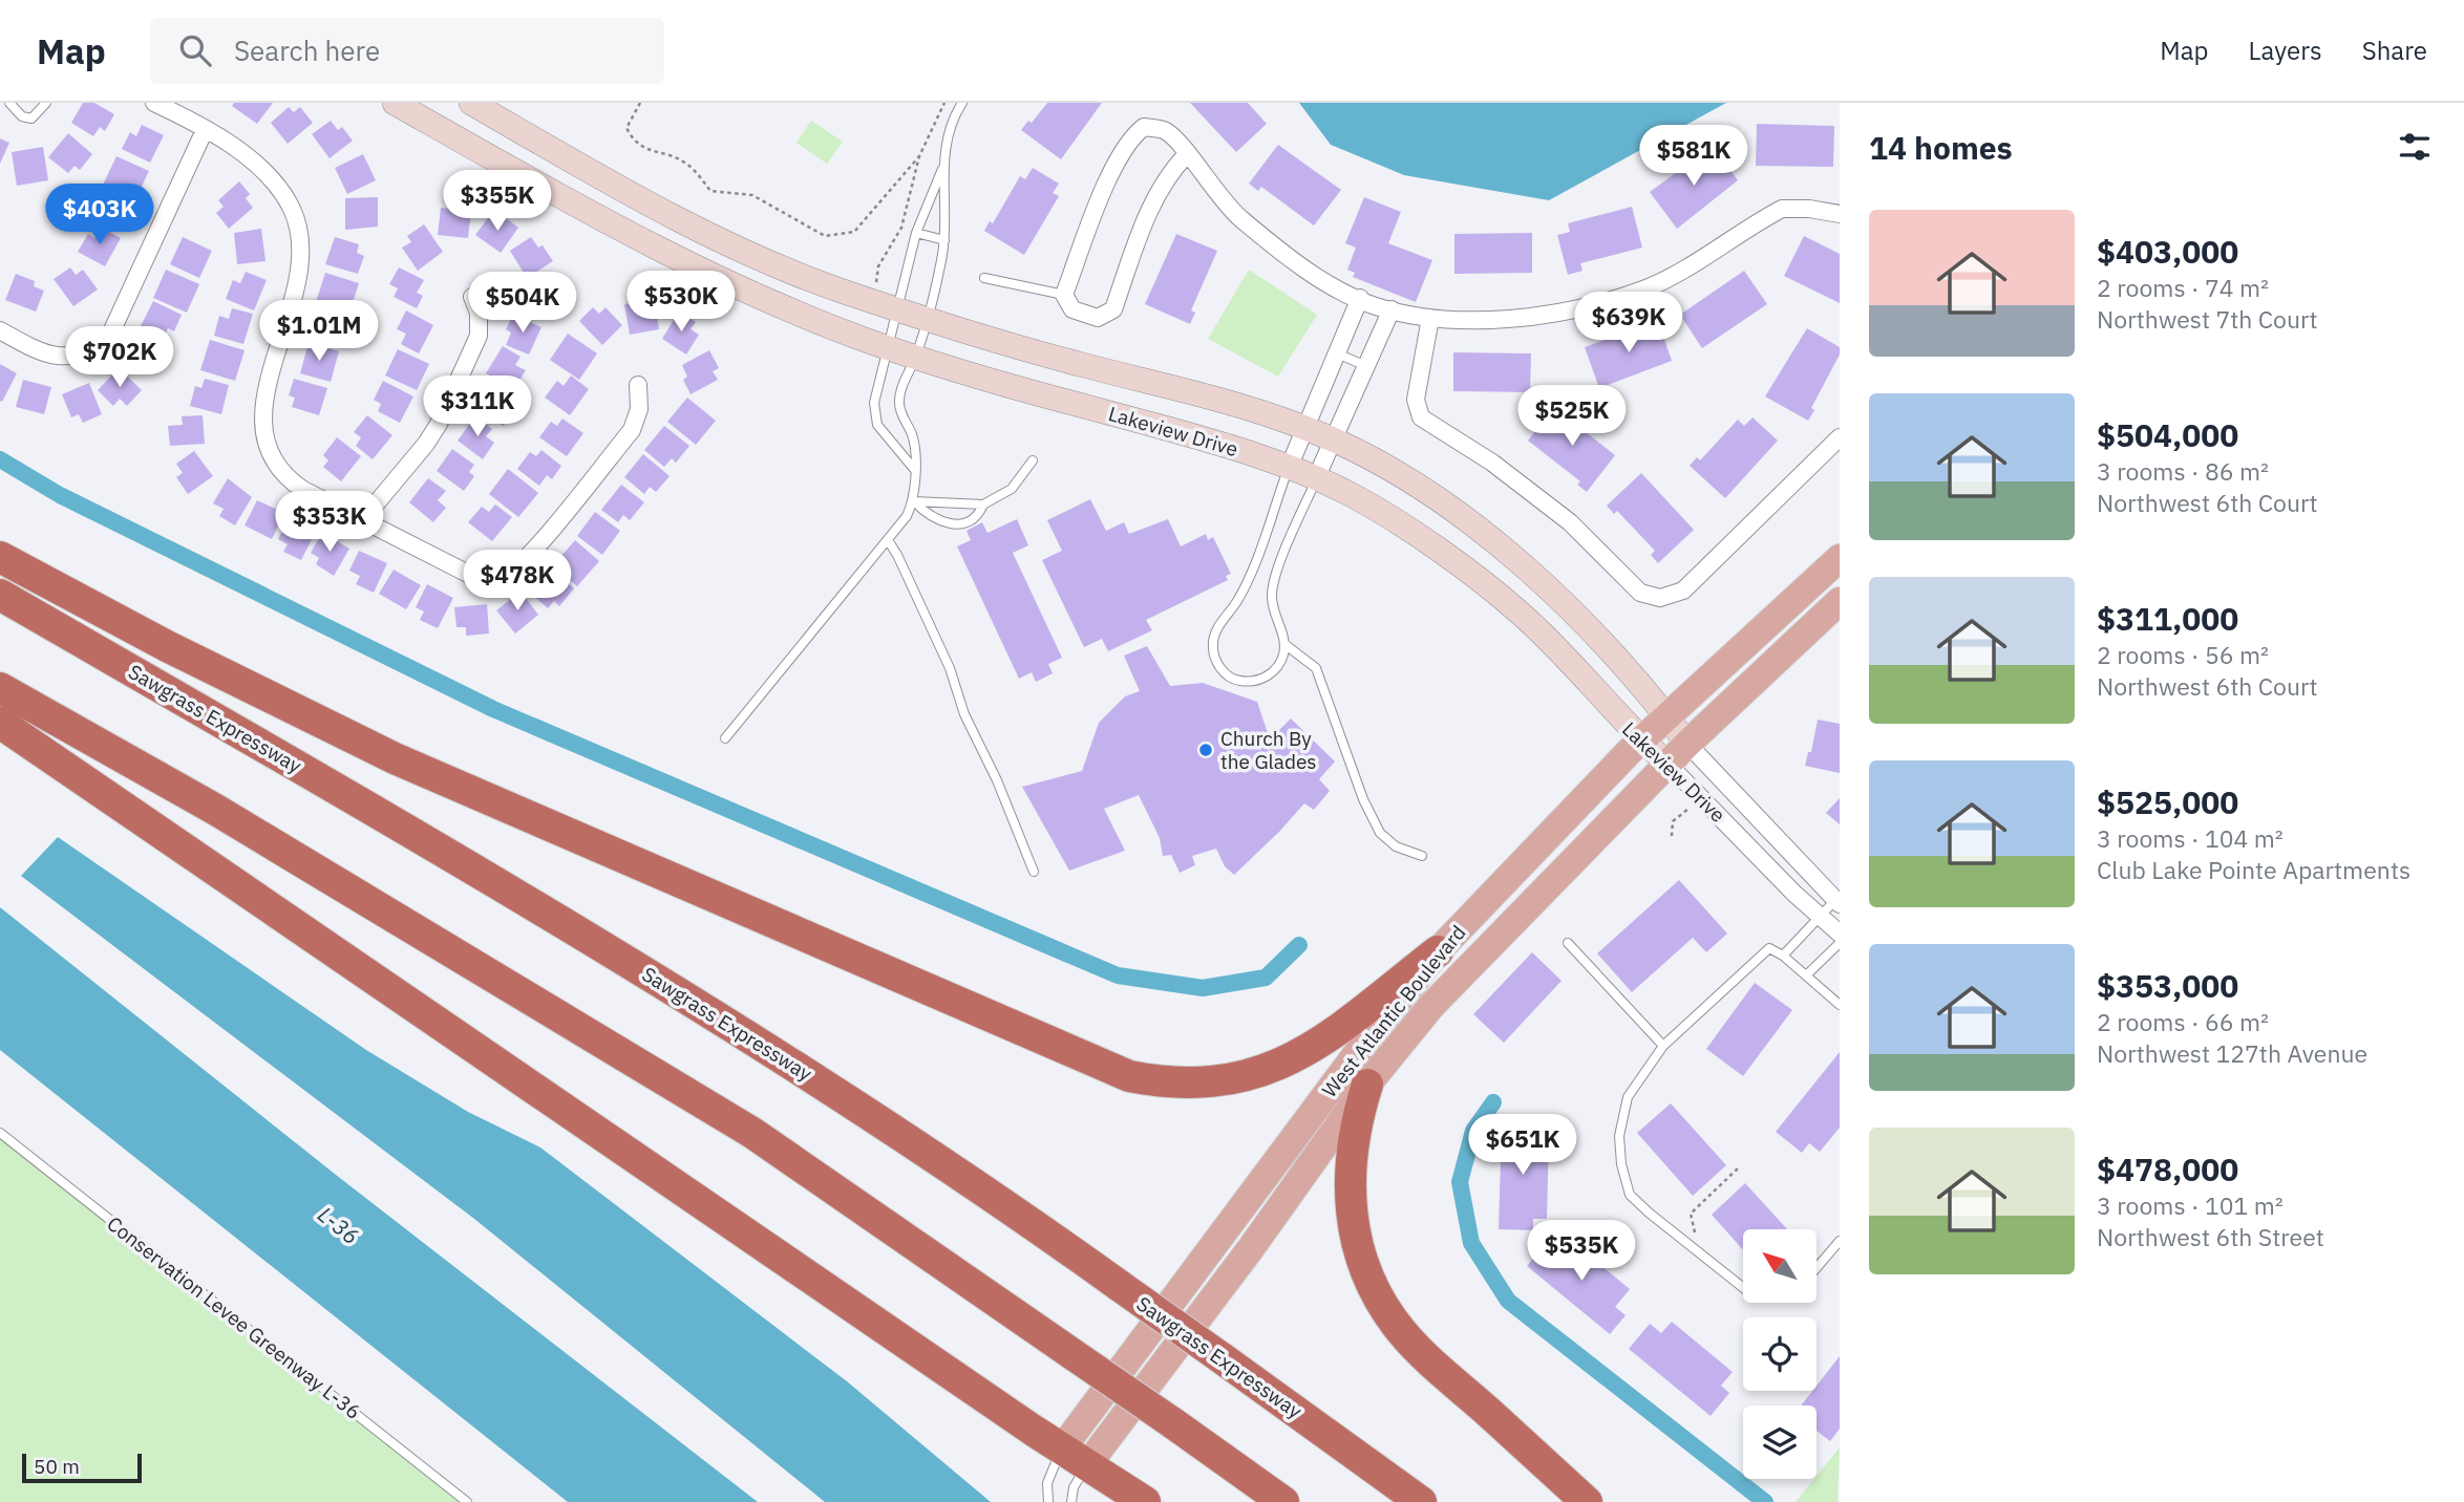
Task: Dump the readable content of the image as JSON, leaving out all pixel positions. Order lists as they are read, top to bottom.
{
  "streets": {
    "highway": ["Sawgrass Expressway"],
    "main road": ["West Atlantic Boulevard"],
    "street": ["Lakeview Drive"],
    "lane": ["Conservation Levee Greenway L-36"]
  },
  "crossings": [
    ["Lakeview Drive", "West Atlantic Boulevard"]
  ],
  "water": ["L-36"],
  "places": ["Church By the Glades"],
  "scale_bar": "50 m",
  "north": "top left",
  "page": {
    "header": "Map",
    "search": "Search here",
    "nav": ["Map", "Layers", "Share"],
    "heading": "14 homes",
    "price": [
      "$581K",
      "$355K",
      "$403K",
      "$530K",
      "$504K",
      "$639K",
      "$1.01M",
      "$702K",
      "$311K",
      "$525K",
      "$353K",
      "$478K",
      "$651K",
      "$535K"
    ],
    "list": [
      {
        "name": "$403,000",
        "note": "2 rooms · 74 m² · Northwest 7th Court"
      },
      {
        "name": "$504,000",
        "note": "3 rooms · 86 m² · Northwest 6th Court"
      },
      {
        "name": "$311,000",
        "note": "2 rooms · 56 m² · Northwest 6th Court"
      },
      {
        "name": "$525,000",
        "note": "3 rooms · 104 m² · Club Lake Pointe Apartments"
      },
      {
        "name": "$353,000",
        "note": "2 rooms · 66 m² · Northwest 127th Avenue"
      },
      {
        "name": "$478,000",
        "note": "3 rooms · 101 m² · Northwest 6th Street"
      }
    ],
    "scale": "50 m"
  }
}
